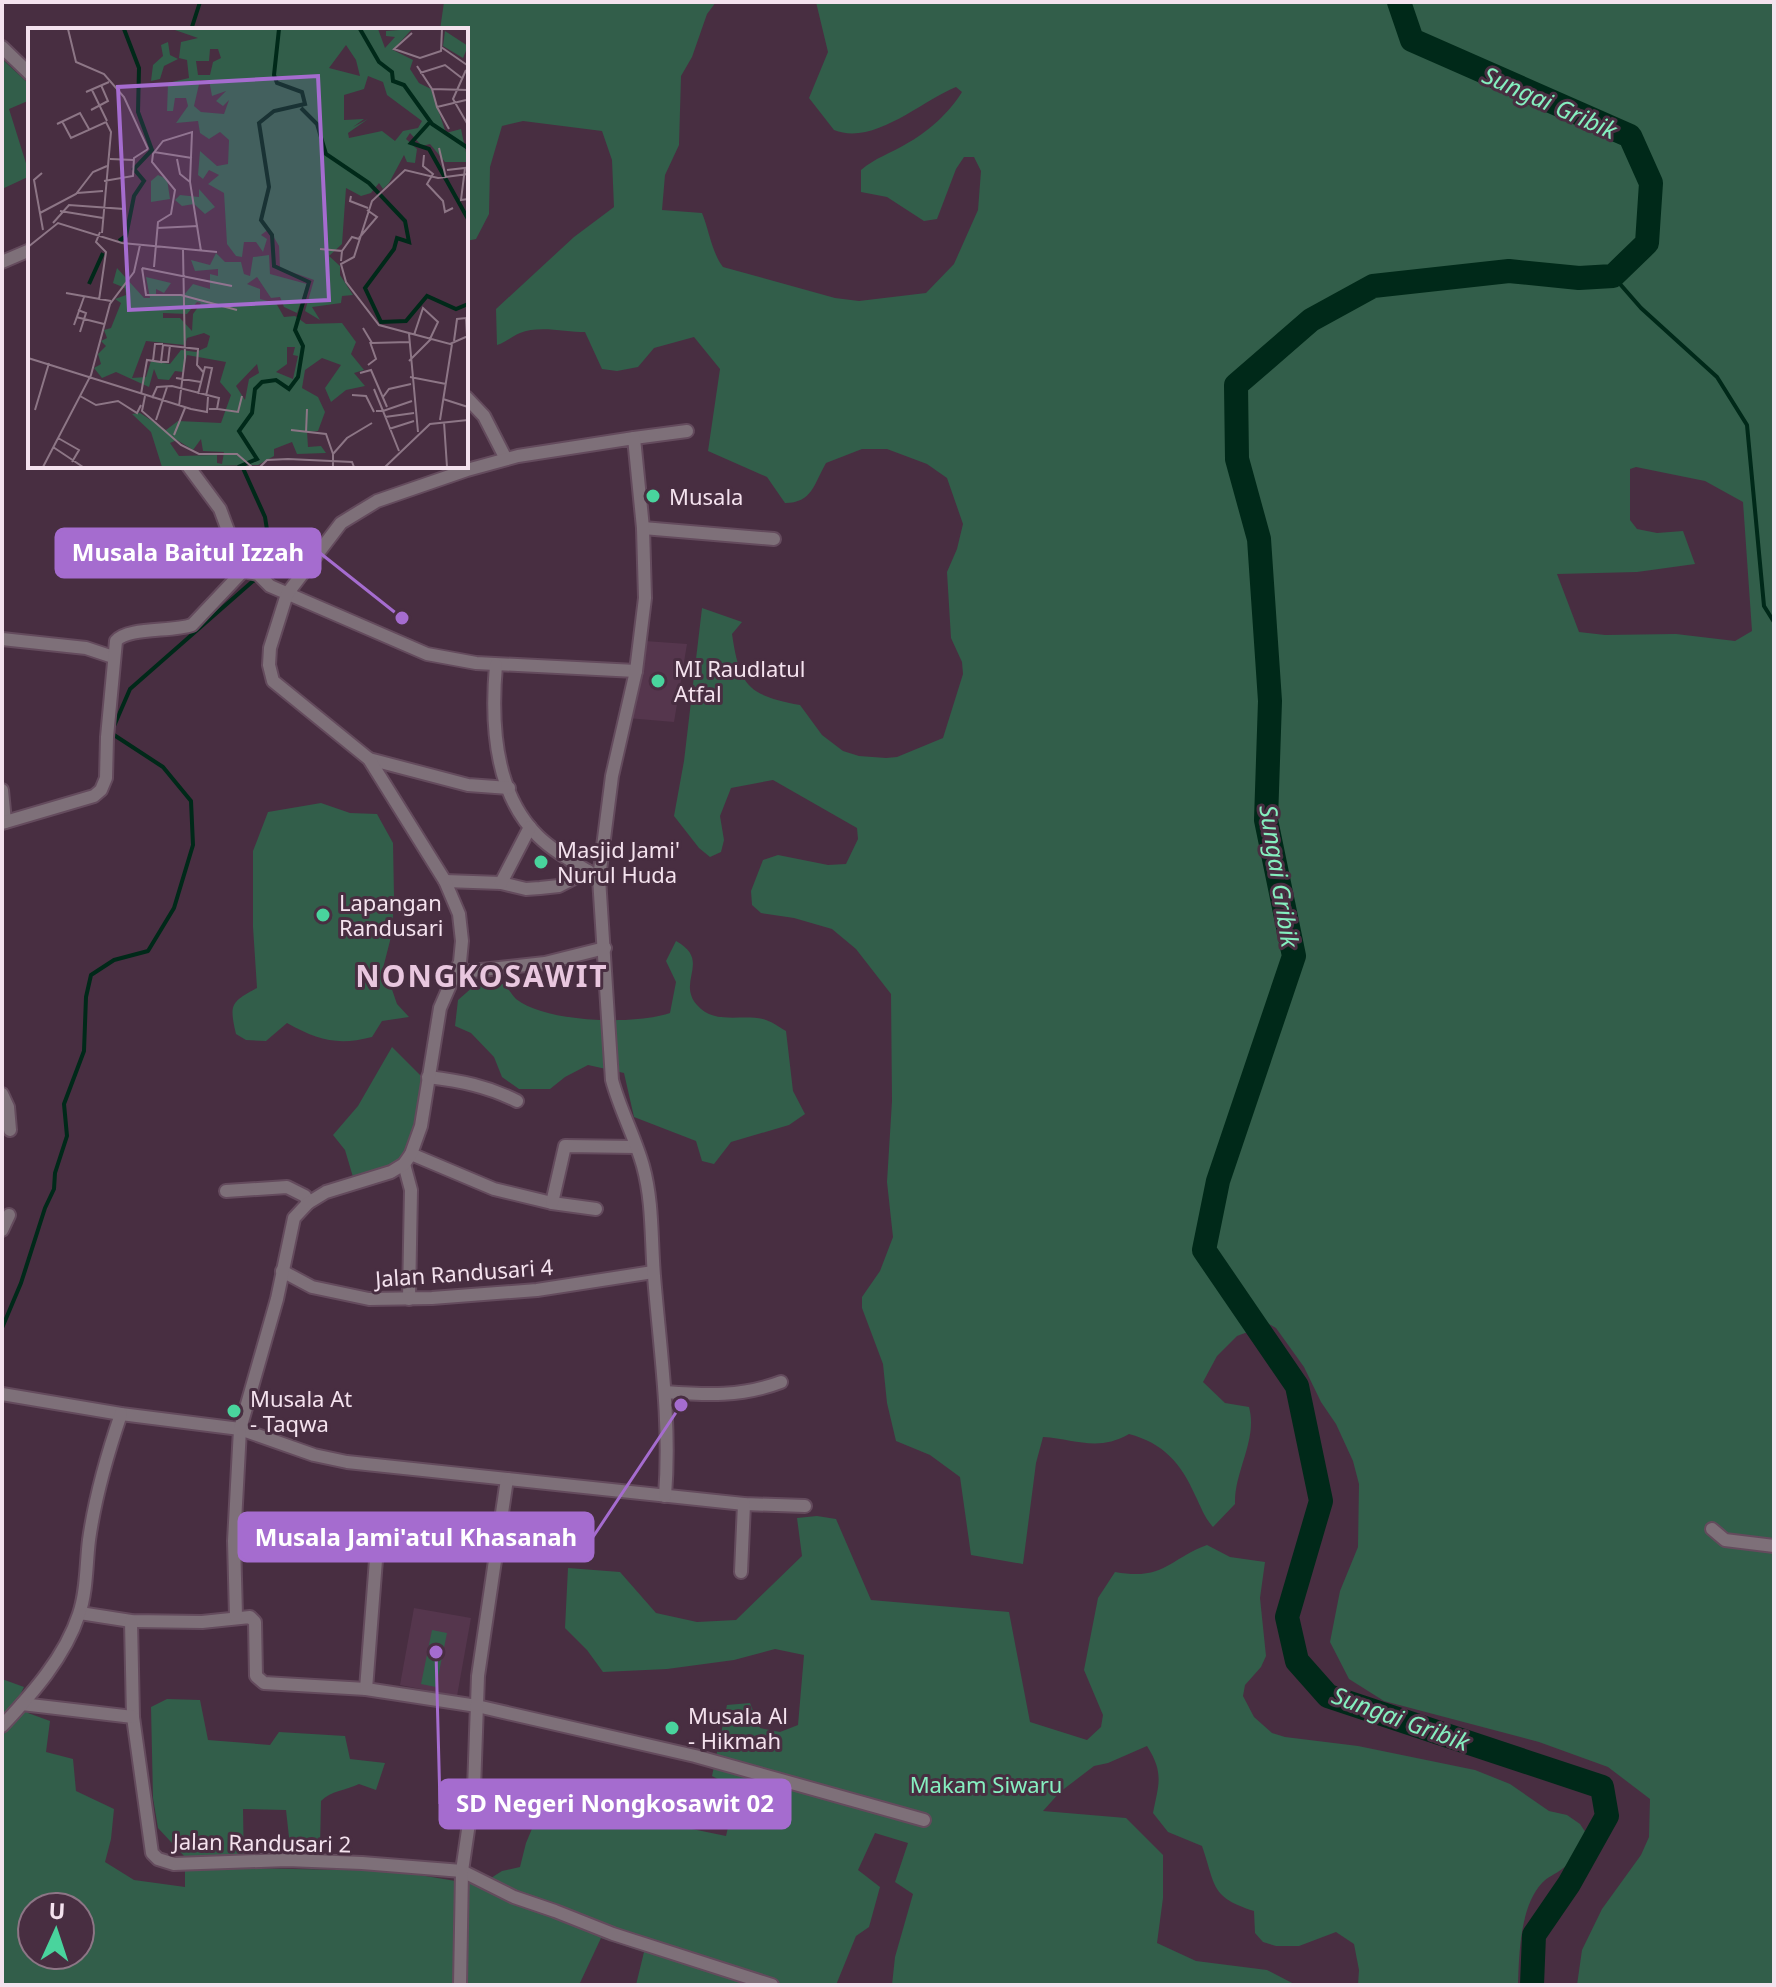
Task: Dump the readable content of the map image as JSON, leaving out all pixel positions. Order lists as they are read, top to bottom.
{
  "streets": {
    "street": ["Jalan Randusari 4", "Jalan Randusari 2"]
  },
  "districts": ["NONGKOSAWIT"],
  "water": ["Sungai Gribik"],
  "parks": ["Makam Siwaru"],
  "places": [
    "Musala",
    "Musala Baitul Izzah",
    "MI Raudlatul Atfal",
    "Masjid Jami' Nurul Huda",
    "Lapangan Randusari",
    "Musala Jami'atul Khasanah",
    "Musala At - Taqwa",
    "SD Negeri Nongkosawit 02",
    "Musala Al - Hikmah"
  ],
  "north": "top"
}
